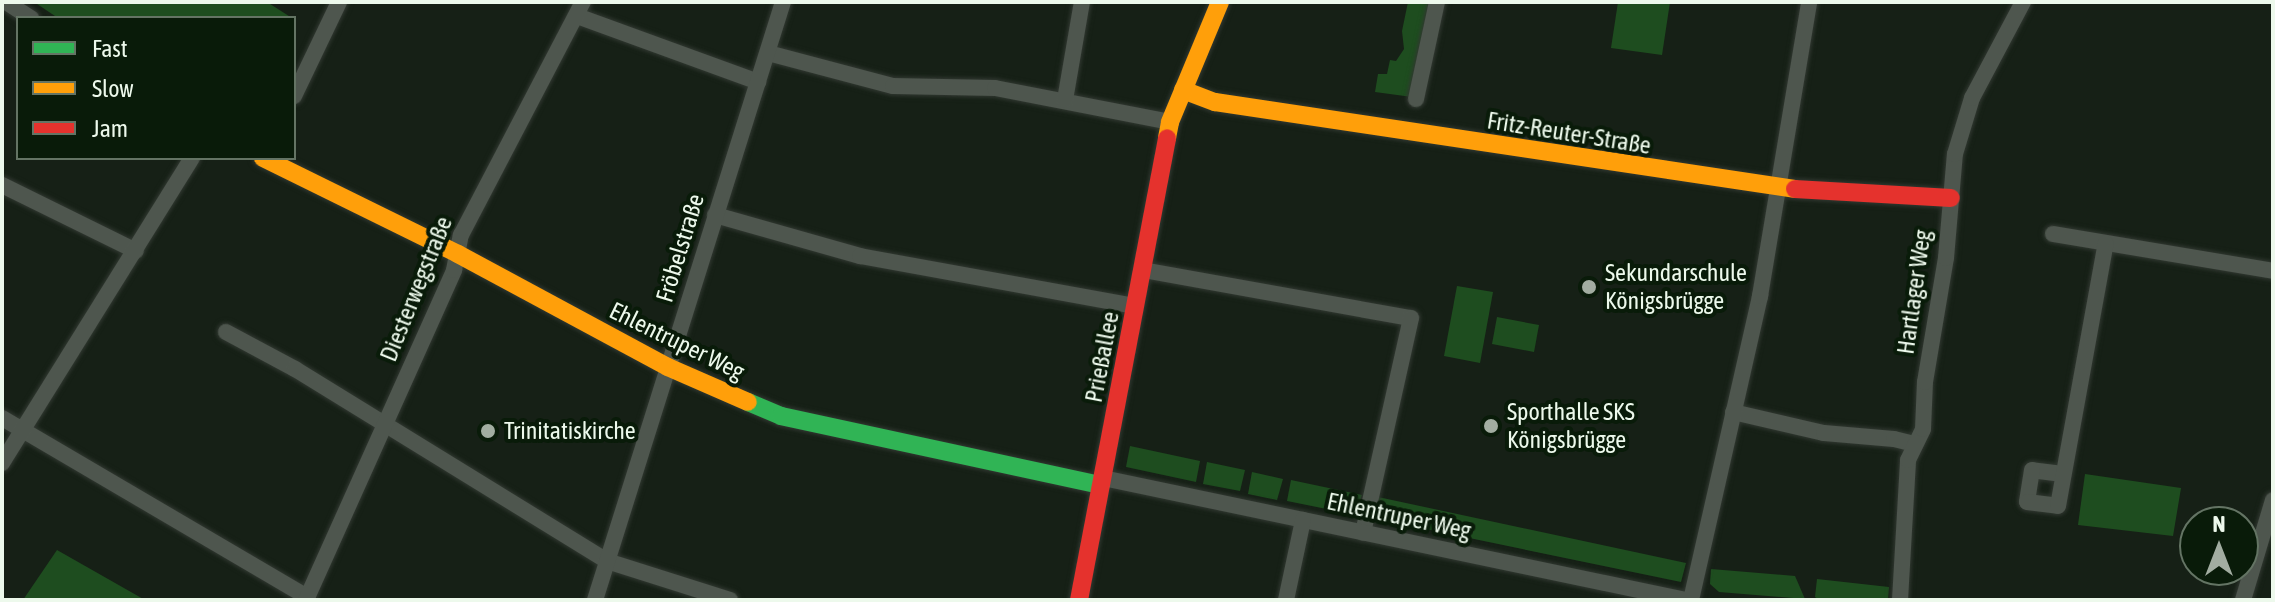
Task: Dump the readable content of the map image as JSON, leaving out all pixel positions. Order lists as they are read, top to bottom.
{
  "streets": {
    "street": [
      "Fritz-Reuter-Straße",
      "Fröbelstraße",
      "Diesterwegstraße",
      "Hartlager Weg",
      "Ehlentruper Weg",
      "Prießallee"
    ]
  },
  "crossings": [
    ["Fritz-Reuter-Straße", "Hartlager Weg"],
    ["Fritz-Reuter-Straße", "Prießallee"],
    ["Fröbelstraße", "Ehlentruper Weg"],
    ["Diesterwegstraße", "Ehlentruper Weg"],
    ["Ehlentruper Weg", "Prießallee"]
  ],
  "places": ["Sekundarschule Königsbrügge", "Sporthalle SKS Königsbrügge", "Trinitatiskirche"],
  "legend": ["Fast", "Slow", "Jam"],
  "north": "top"
}
